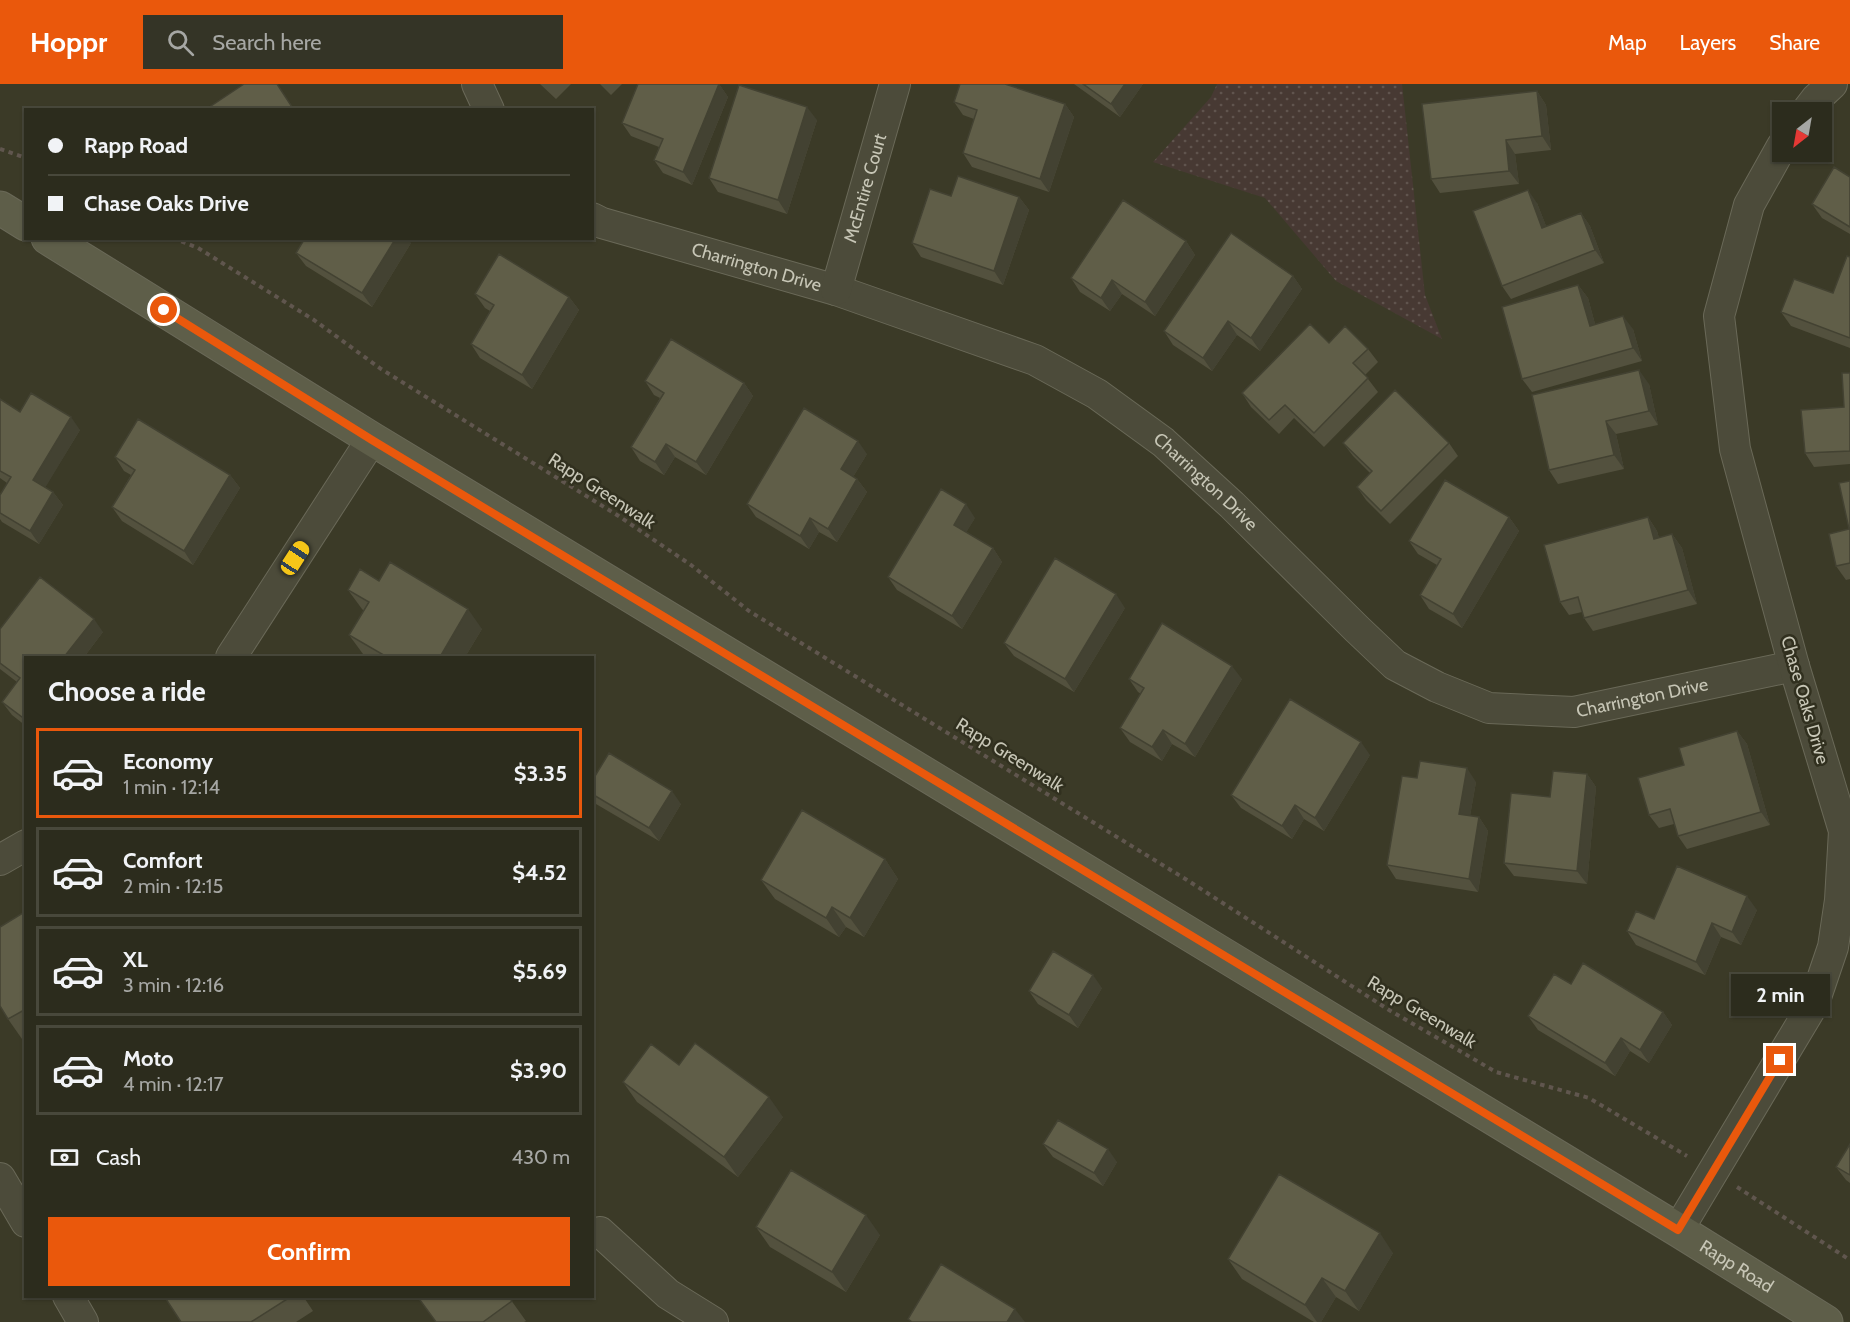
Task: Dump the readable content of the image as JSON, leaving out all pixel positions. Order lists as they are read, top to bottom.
{
  "streets": {
    "street": [
      "McEntire Court",
      "Charrington Drive",
      "Chase Oaks Drive",
      "Rapp Road"
    ],
    "path": ["Rapp Greenwalk"]
  },
  "crossings": [
    ["McEntire Court", "Charrington Drive"],
    ["Charrington Drive", "Chase Oaks Drive"],
    ["Rapp Greenwalk", "Chase Oaks Drive"],
    ["Chase Oaks Drive", "Rapp Road"]
  ],
  "north": "bottom left",
  "page": {
    "header": "Hoppr",
    "search": "Search here",
    "nav": ["Map", "Layers", "Share"],
    "banner": ["Rapp Road", "Chase Oaks Drive"],
    "heading": "Choose a ride",
    "list": [
      {
        "name": "Economy",
        "note": "1 min · 12:14",
        "value": "$3.35"
      },
      {
        "name": "Comfort",
        "note": "2 min · 12:15",
        "value": "$4.52"
      },
      {
        "name": "XL",
        "note": "3 min · 12:16",
        "value": "$5.69"
      },
      {
        "name": "Moto",
        "note": "4 min · 12:17",
        "value": "$3.90"
      }
    ],
    "bubble": "2 min",
    "pay": ["Cash", "430 m"],
    "buttons": "Confirm"
  }
}
